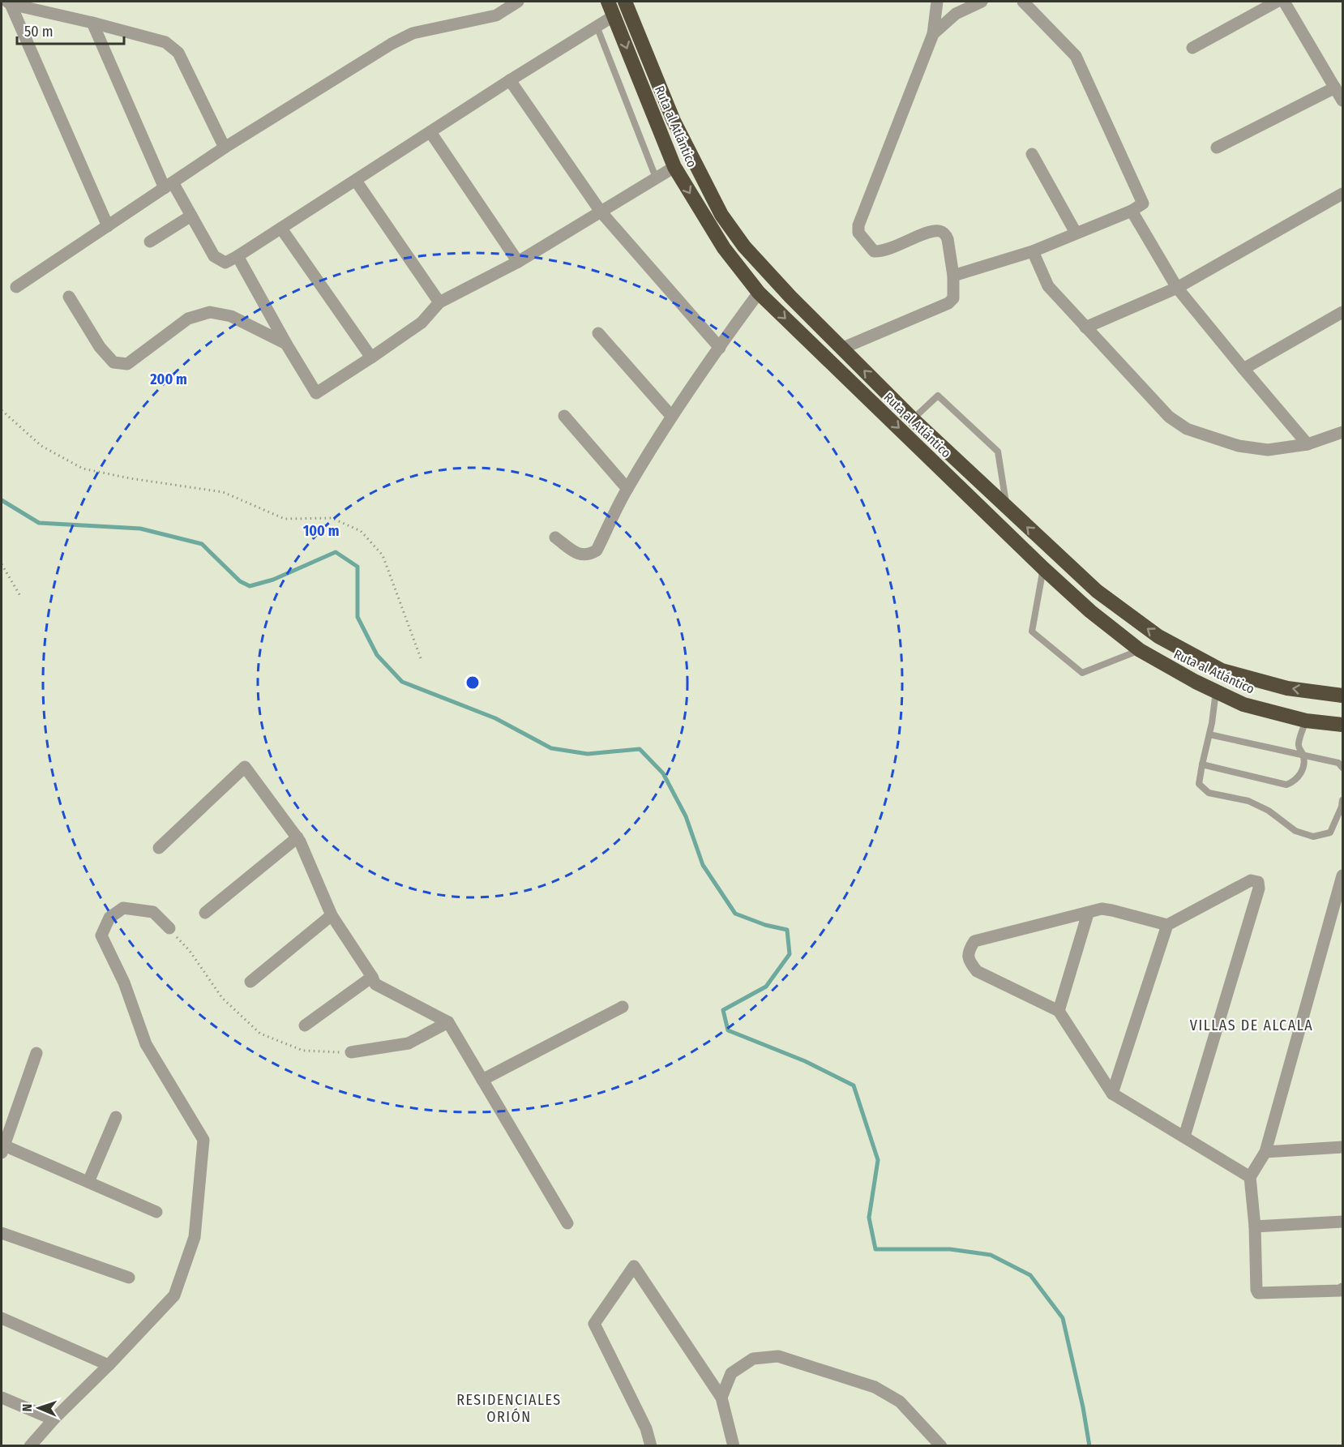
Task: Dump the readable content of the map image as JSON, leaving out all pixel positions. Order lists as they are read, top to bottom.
{
  "streets": {
    "highway": ["Ruta al Atlántico"]
  },
  "districts": ["VILLAS DE ALCALA", "RESIDENCIALES ORIÓN"],
  "scale_bar": "50 m",
  "north": "left",
  "rings": ["200 m", "100 m"]
}
